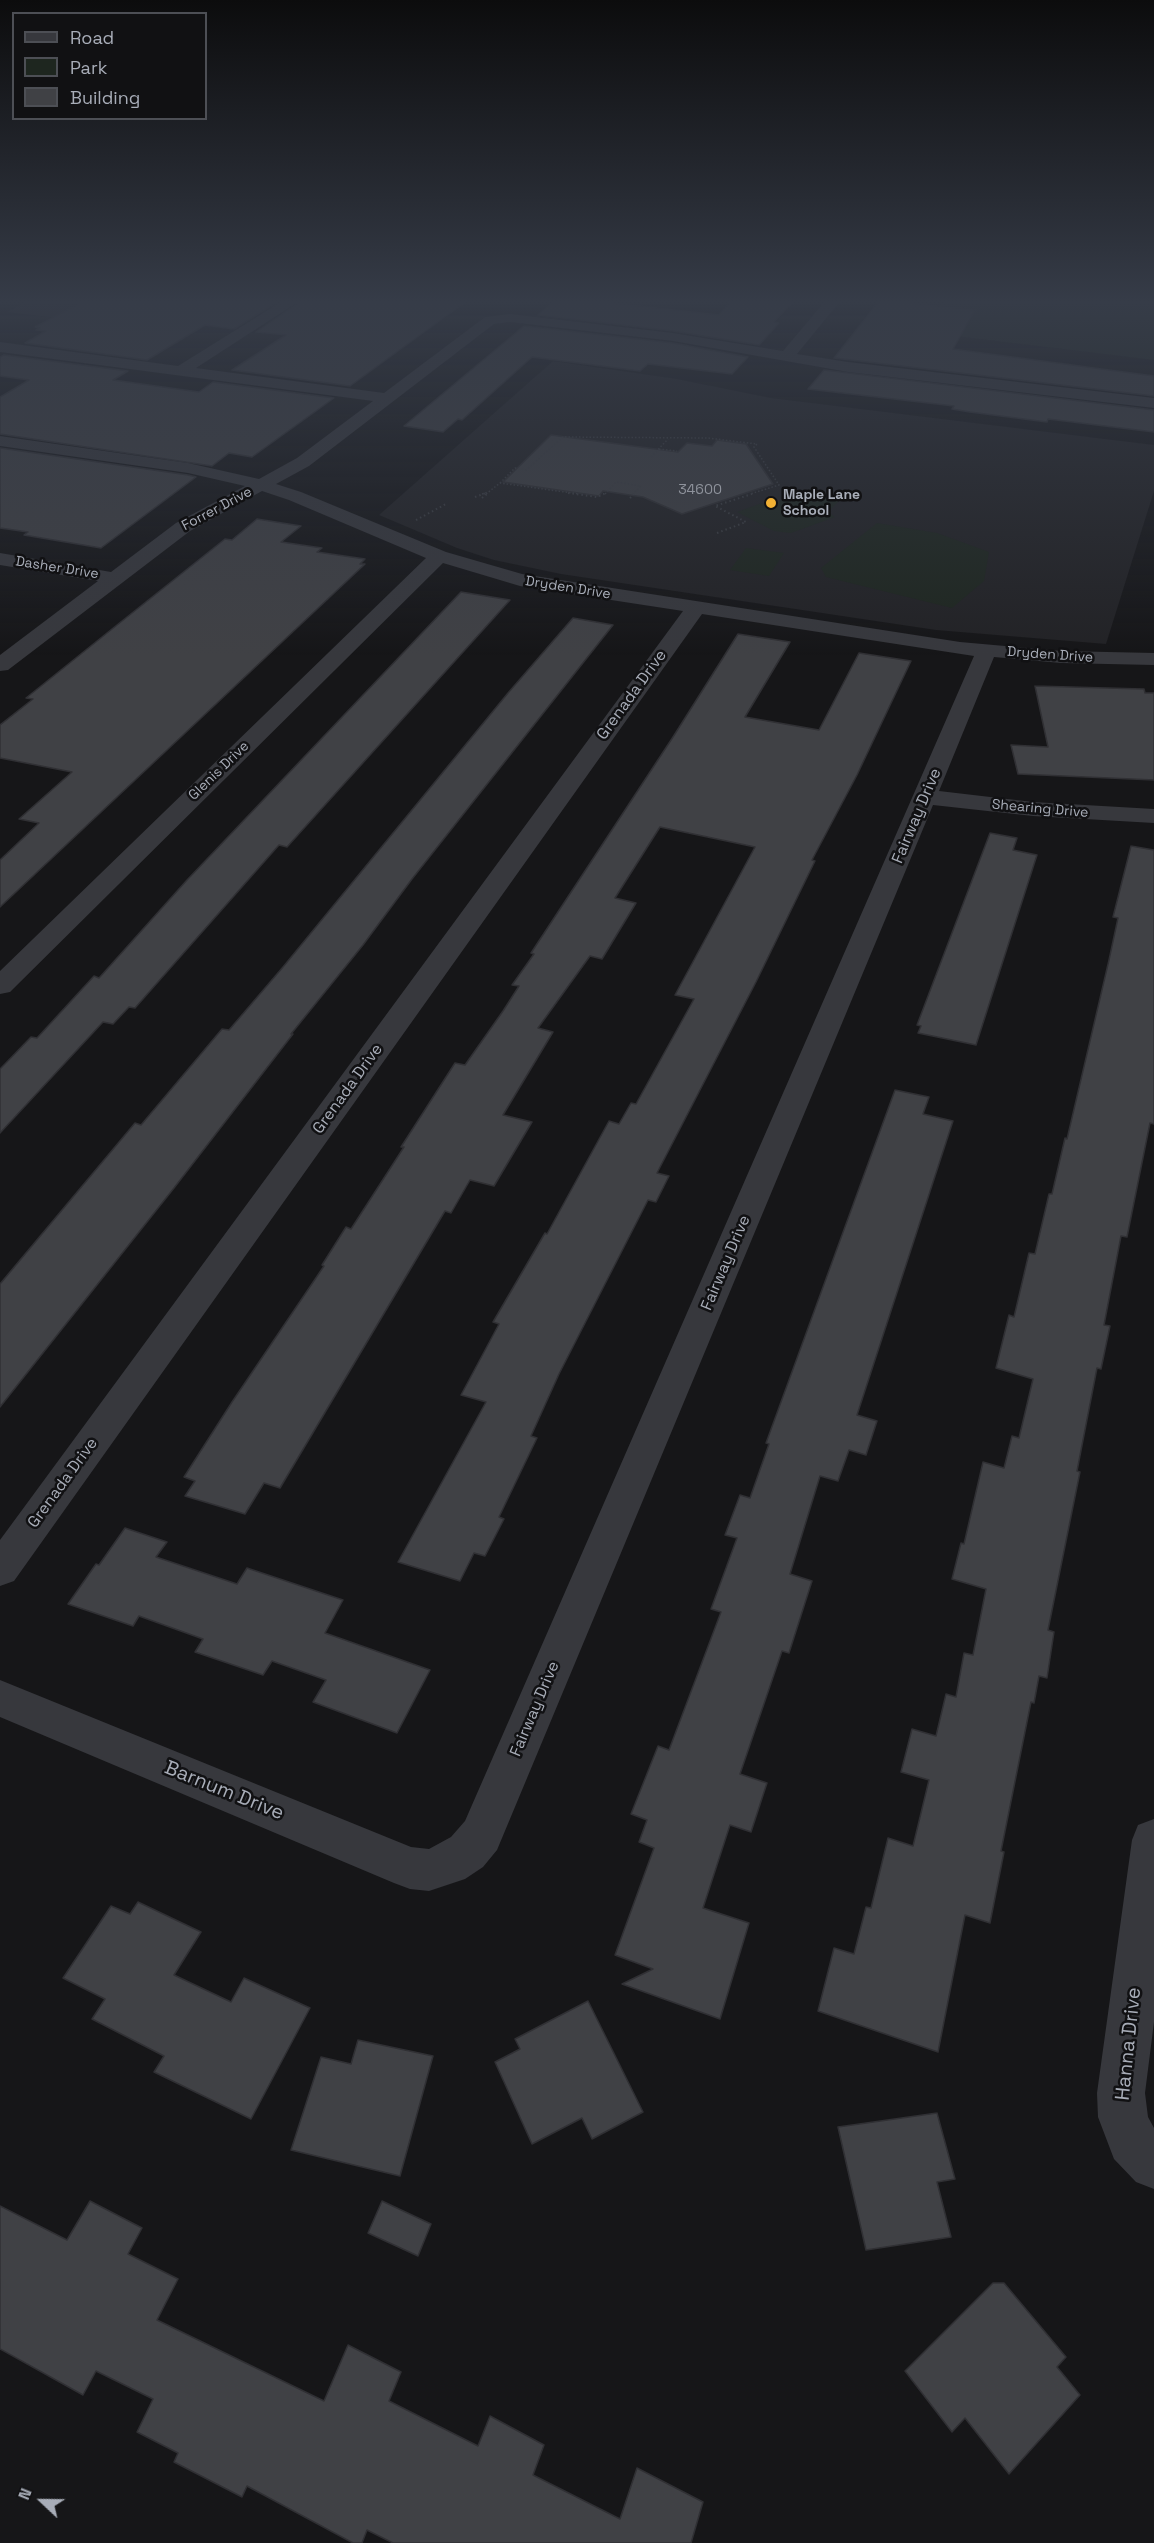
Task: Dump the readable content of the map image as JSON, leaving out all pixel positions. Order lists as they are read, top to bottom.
{
  "streets": {
    "street": [
      "Forrer Drive",
      "Dasher Drive",
      "Dryden Drive",
      "Grenada Drive",
      "Glenis Drive",
      "Shearing Drive",
      "Fairway Drive",
      "Barnum Drive",
      "Hanna Drive"
    ]
  },
  "crossings": [
    ["Forrer Drive", "Dasher Drive"],
    ["Forrer Drive", "Dryden Drive"],
    ["Dryden Drive", "Grenada Drive"],
    ["Dryden Drive", "Glenis Drive"],
    ["Dryden Drive", "Fairway Drive"],
    ["Shearing Drive", "Fairway Drive"],
    ["Fairway Drive", "Barnum Drive"]
  ],
  "places": ["Maple Lane School"],
  "house_numbers": ["34600"],
  "legend": ["Road", "Park", "Building"],
  "north": "left"
}
